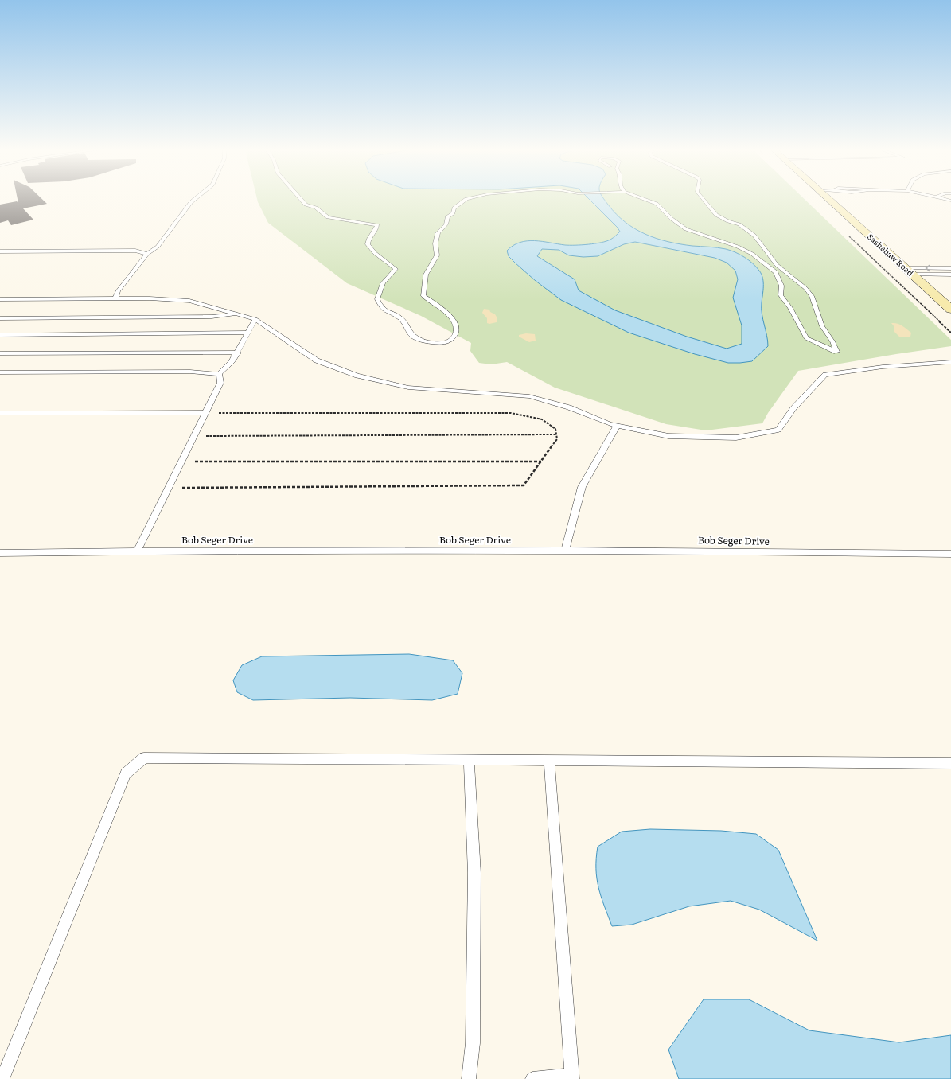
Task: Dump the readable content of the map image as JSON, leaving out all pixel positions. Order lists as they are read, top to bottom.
{
  "streets": {
    "main road": ["Sashabaw Road"],
    "lane": ["Bob Seger Drive"]
  }
}
